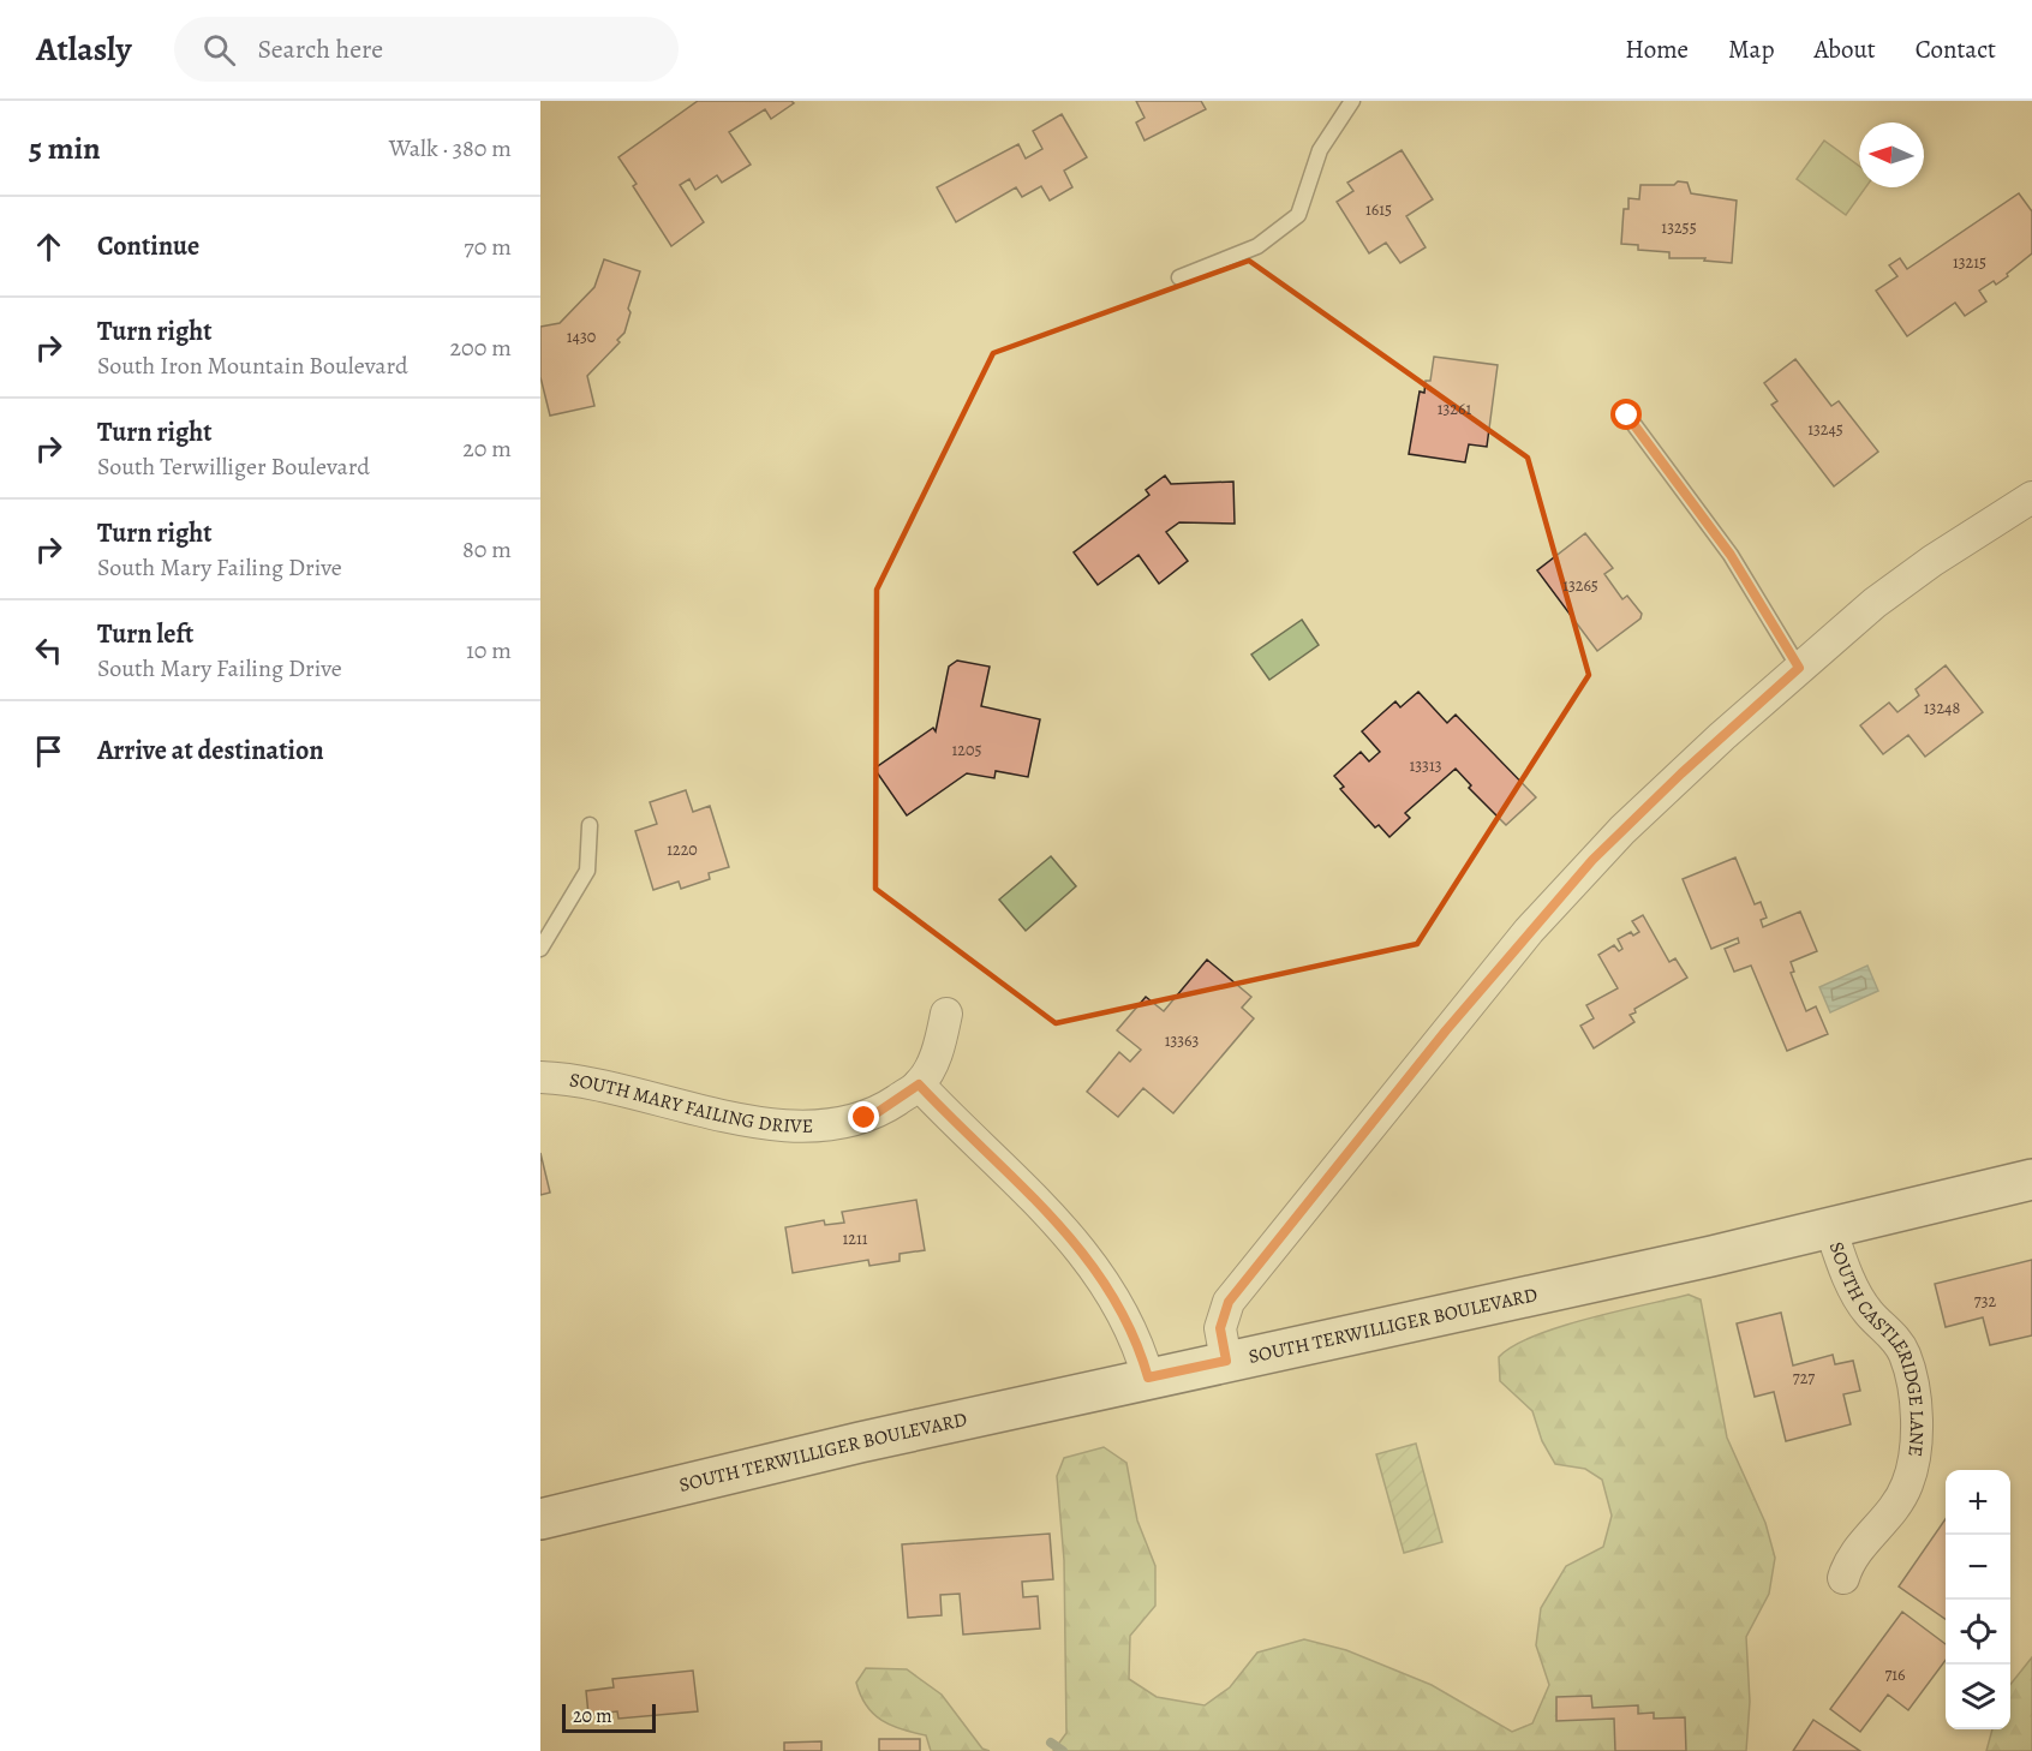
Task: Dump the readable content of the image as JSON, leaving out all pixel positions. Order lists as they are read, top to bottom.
{
  "streets": {
    "main road": ["SOUTH TERWILLIGER BOULEVARD"],
    "street": ["SOUTH MARY FAILING DRIVE", "SOUTH CASTLERIDGE LANE"]
  },
  "crossings": [
    ["SOUTH TERWILLIGER BOULEVARD", "SOUTH CASTLERIDGE LANE"]
  ],
  "house_numbers": [
    "1615",
    "13255",
    "13215",
    "1430",
    "13261",
    "13245",
    "13265",
    "13248",
    "1205",
    "13313",
    "1220",
    "13363",
    "1211",
    "732",
    "727",
    "716"
  ],
  "scale_bar": "20 m",
  "north": "left",
  "page": {
    "header": "Atlasly",
    "search": "Search here",
    "nav": [
      "Home",
      "Map",
      "About",
      "Contact"
    ],
    "heading": ["5 min", "Walk · 380 m"],
    "list": [
      ["Continue", "70 m"],
      ["Turn right", "South Iron Mountain Boulevard", "200 m"],
      ["Turn right", "South Terwilliger Boulevard", "20 m"],
      ["Turn right", "South Mary Failing Drive", "80 m"],
      ["Turn left", "South Mary Failing Drive", "10 m"],
      "Arrive at destination"
    ],
    "map_buttons": ["+", "−"],
    "scale": "20 m"
  }
}
